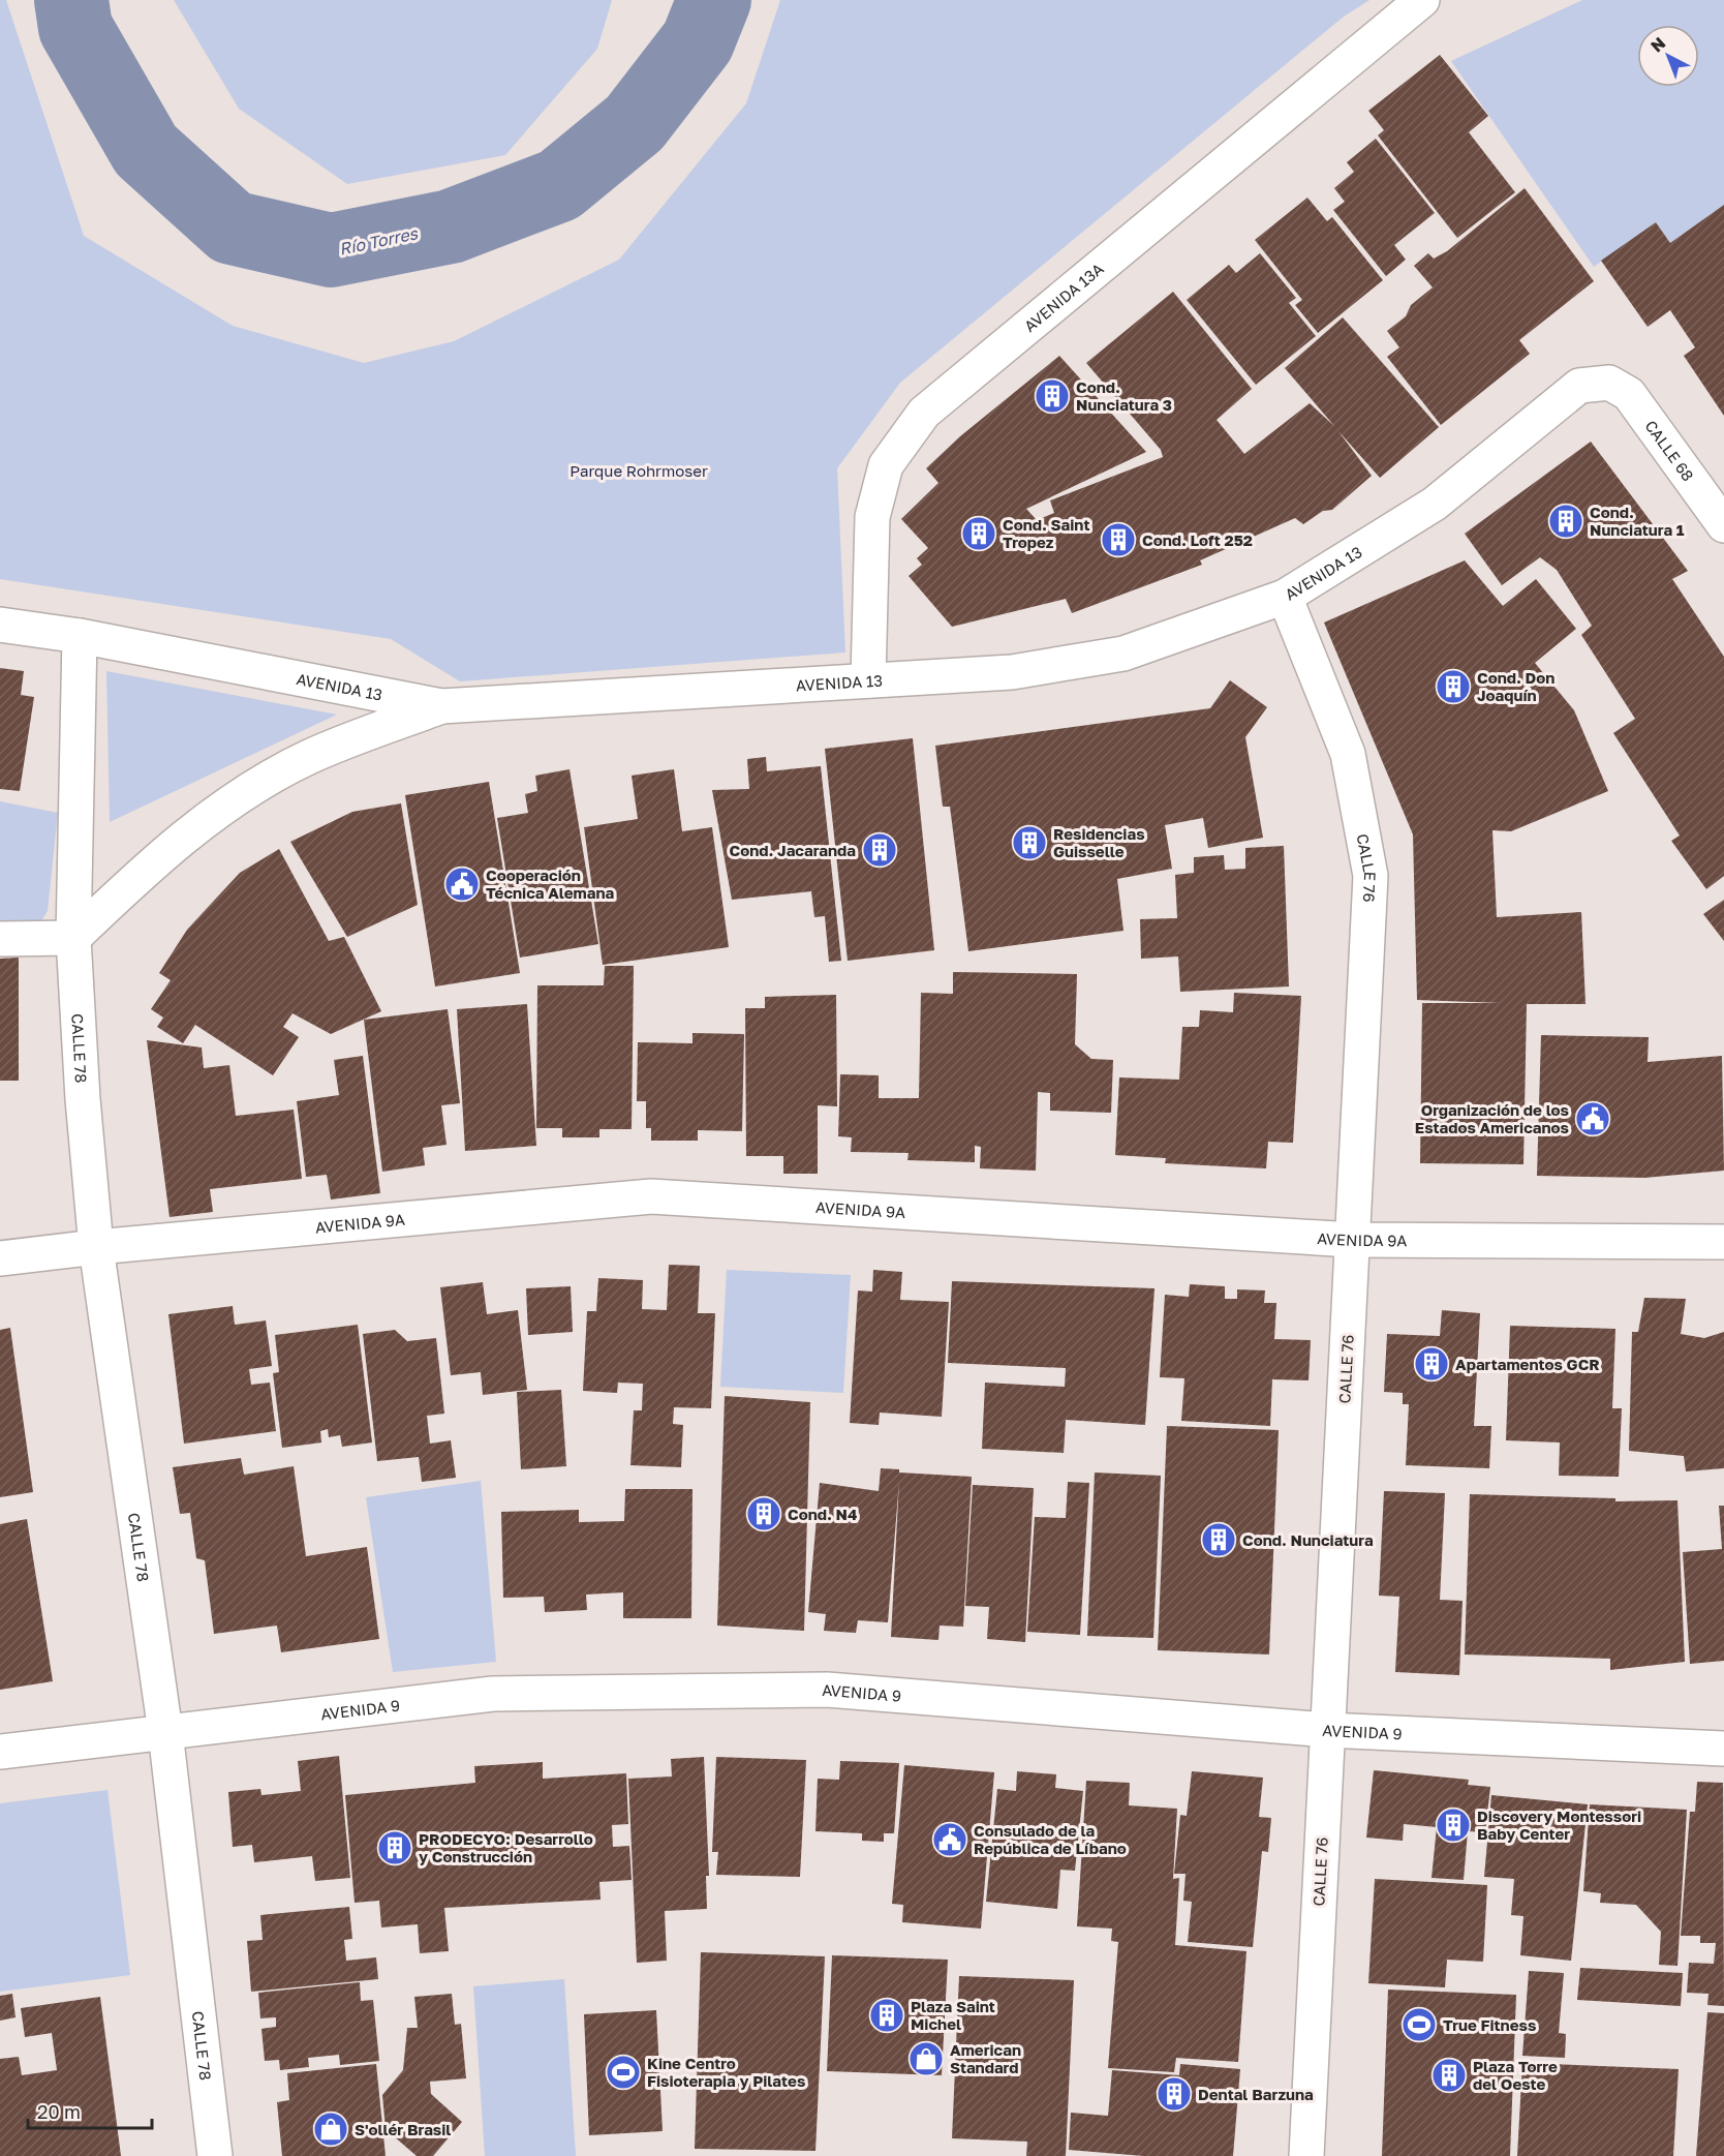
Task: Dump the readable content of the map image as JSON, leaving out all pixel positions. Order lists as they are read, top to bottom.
{
  "streets": {
    "street": [
      "AVENIDA 13A",
      "CALLE 68",
      "AVENIDA 13",
      "CALLE 76",
      "CALLE 78",
      "AVENIDA 9A",
      "AVENIDA 9"
    ]
  },
  "crossings": [
    ["AVENIDA 13A", "AVENIDA 13"],
    ["CALLE 68", "AVENIDA 13"],
    ["AVENIDA 13", "CALLE 76"],
    ["AVENIDA 13", "CALLE 78"],
    ["CALLE 76", "AVENIDA 9A"],
    ["CALLE 76", "AVENIDA 9"],
    ["CALLE 78", "AVENIDA 9A"],
    ["CALLE 78", "AVENIDA 9"]
  ],
  "water": ["Río Torres"],
  "parks": ["Parque Rohrmoser"],
  "places": {
    "building": [
      "Cond. Nunciatura 3",
      "Cond. Nunciatura 1",
      "Cond. Saint Tropez",
      "Cond. Loft 252",
      "Cond. Don Joaquín",
      "Residencias Guisselle",
      "Cond. Jacaranda",
      "Apartamentos GCR",
      "Cond. N4",
      "Cond. Nunciatura",
      "Discovery Montessori Baby Center",
      "PRODECYO: Desarrollo y Construcción",
      "Plaza Saint Michel",
      "Plaza Torre del Oeste",
      "Dental Barzuna"
    ],
    "public building": ["Cooperación Técnica Alemana", "Organización de los Estados Americanos", "Consulado de la República de Líbano"],
    "sports": ["True Fitness", "Kine Centro Fisioterapia y Pilates"],
    "shop": ["American Standard", "S'ollér Brasil"]
  },
  "scale_bar": "20 m",
  "north": "top left"
}
